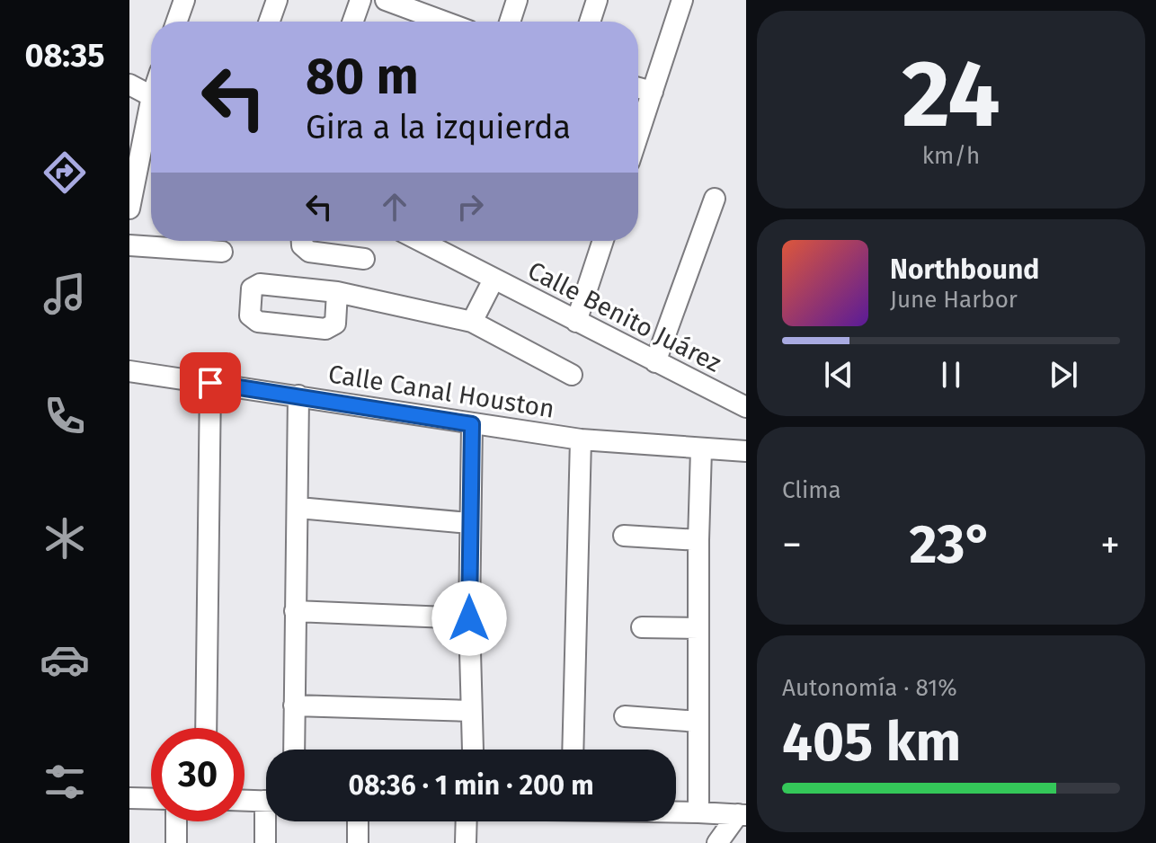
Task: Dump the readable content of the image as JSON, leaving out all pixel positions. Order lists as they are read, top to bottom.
{
  "streets": {
    "street": ["Calle Benito Juárez", "Calle Canal Houston"]
  },
  "page": {
    "tabs": "08:35",
    "tile": [
      ["24", "km/h"],
      "Clima",
      ["Autonomía · 81%", "405 km"]
    ],
    "turn": ["80 m", "Gira a la izquierda"],
    "song": ["Northbound", "June Harbor"],
    "heat": ["−", "23°", "+"],
    "limit": "30",
    "trip": "08:36 · 1 min · 200 m"
  }
}
